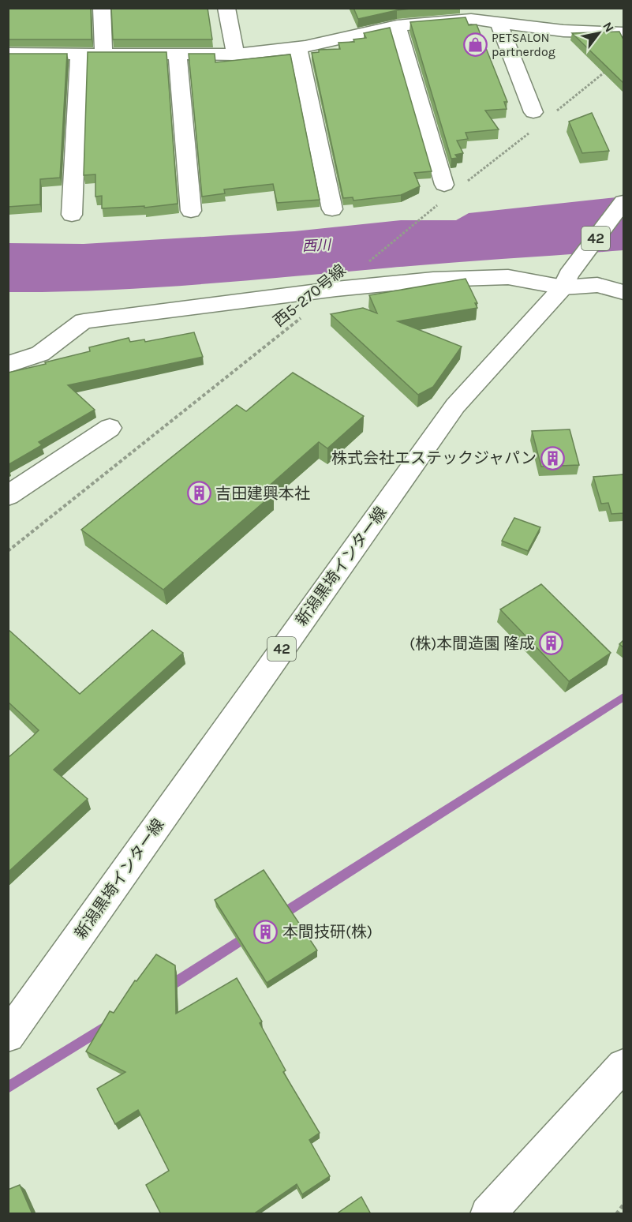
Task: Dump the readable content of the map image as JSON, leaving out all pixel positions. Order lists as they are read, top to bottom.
{
  "streets": {
    "street": ["42", "新潟黒埼インター線"],
    "path": ["西5-270号線"]
  },
  "water": ["西川"],
  "places": {
    "shop": ["PETSALON partnerdog"],
    "building": [
      "株式会社エステックジャパン",
      "吉田建興本社",
      "(株)本間造園 隆成",
      "本間技研(株)"
    ]
  },
  "north": "top right"
}
